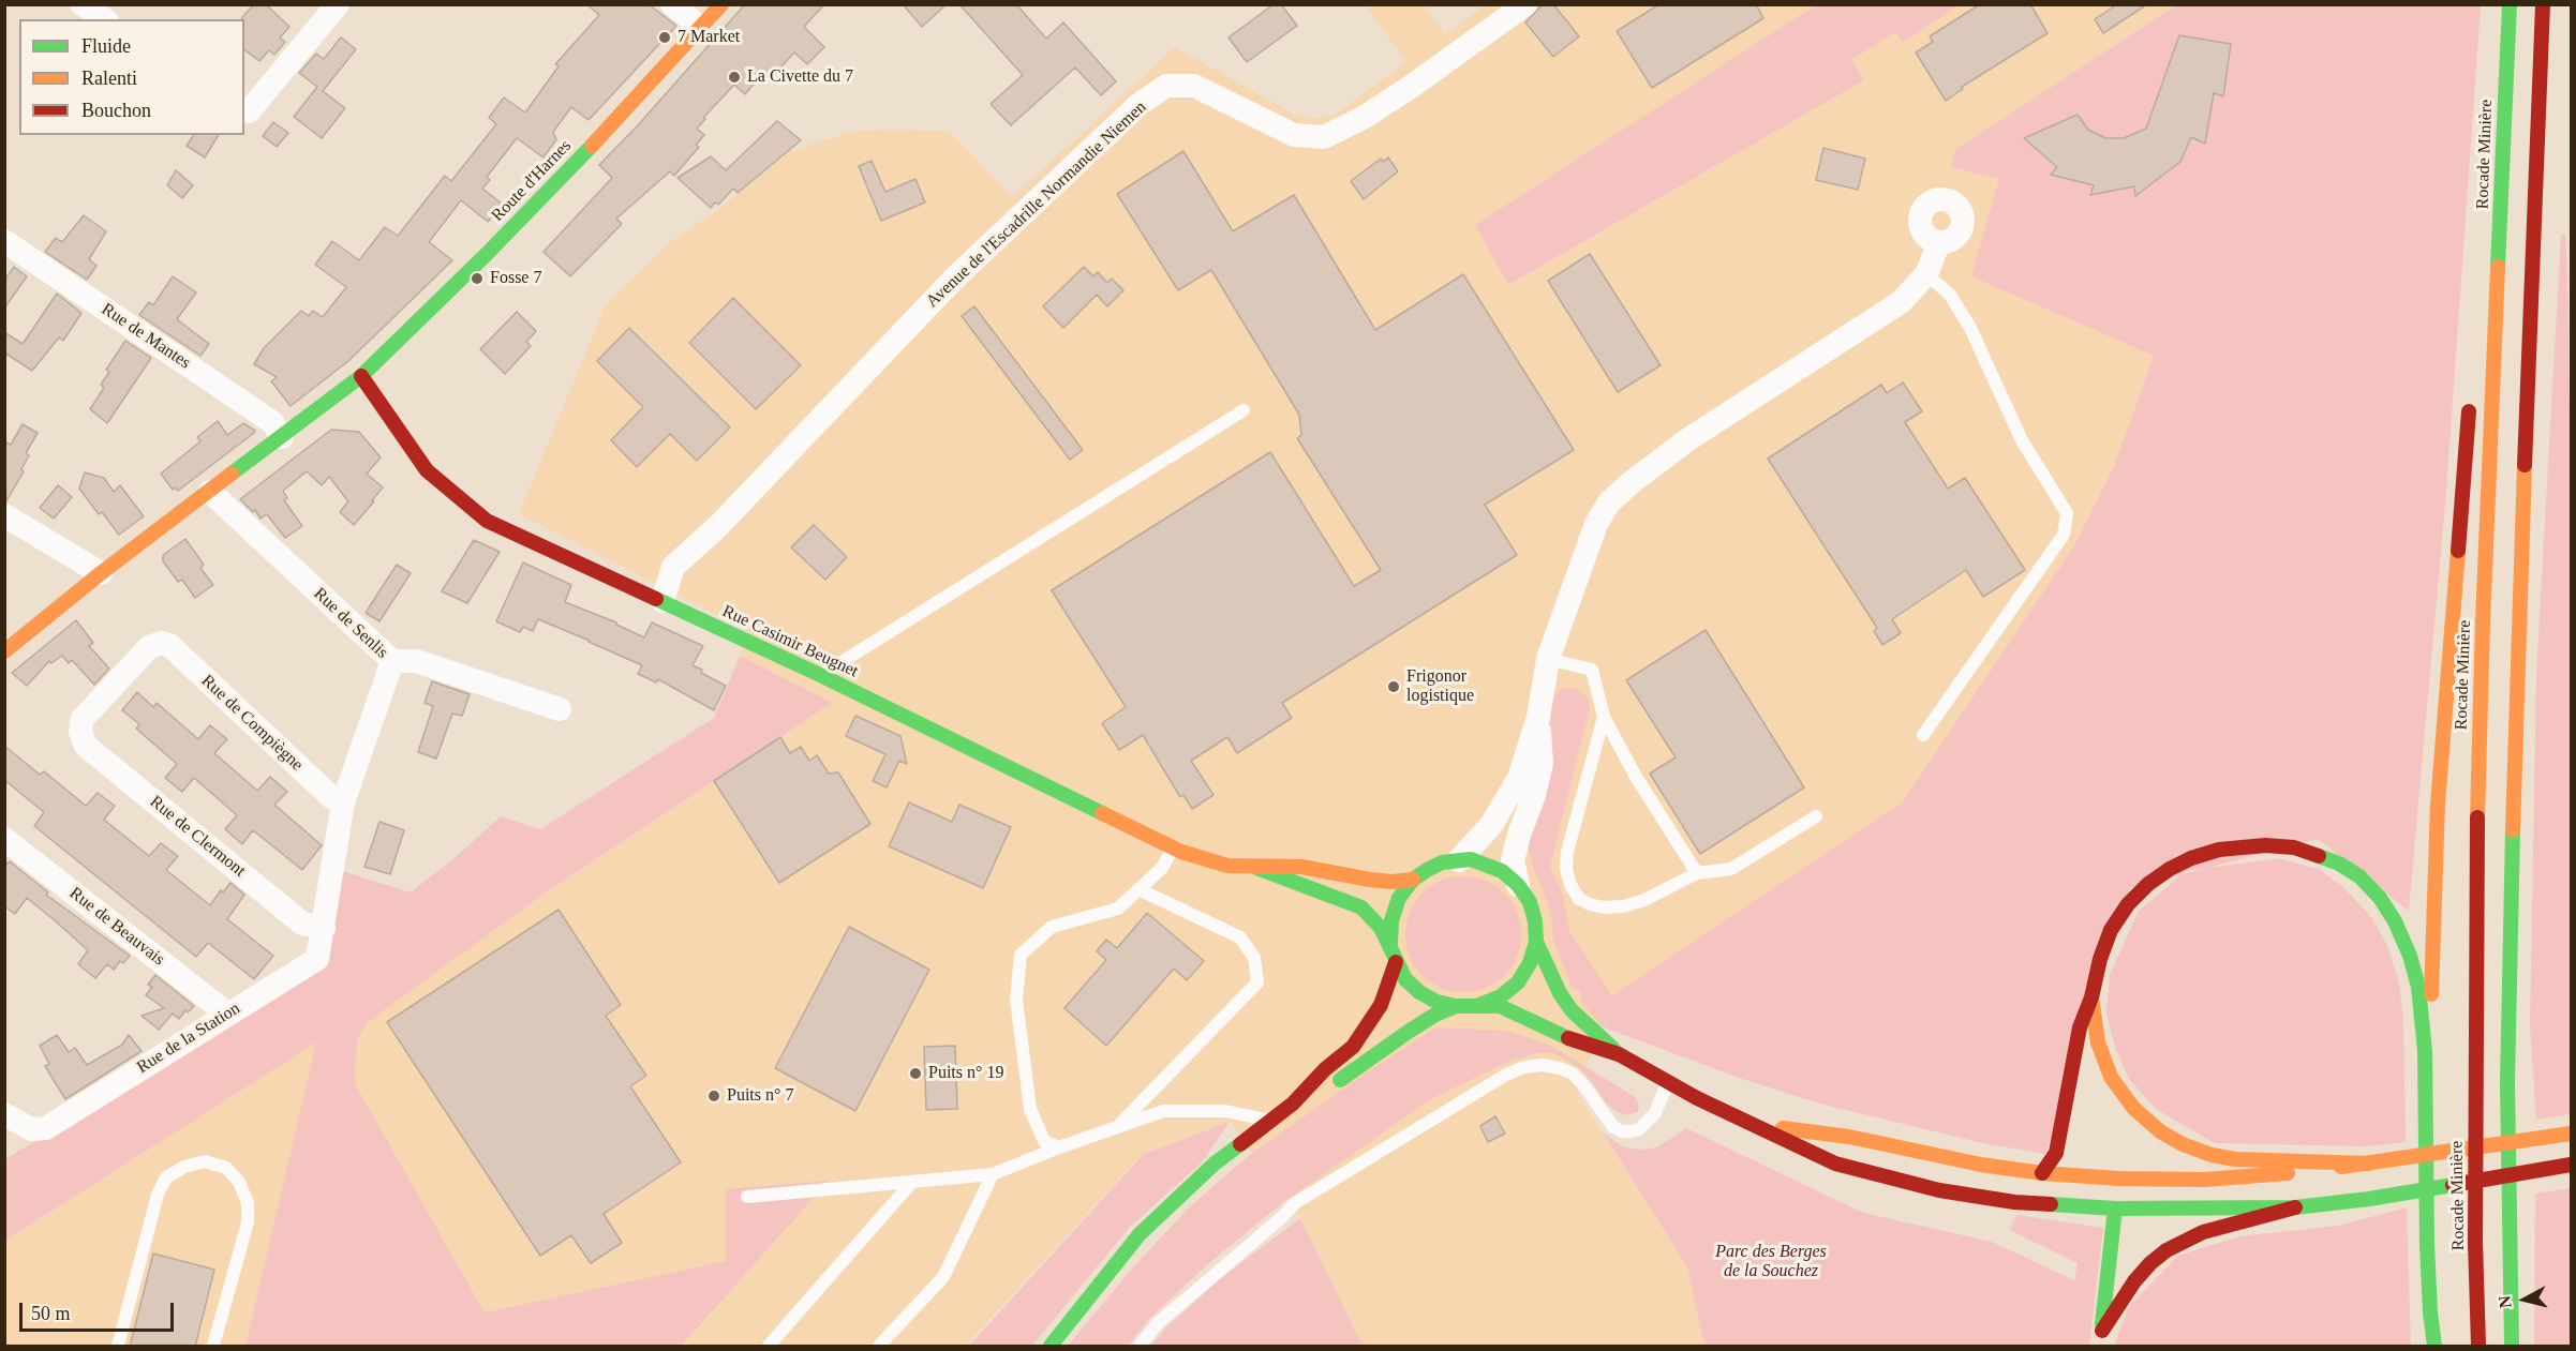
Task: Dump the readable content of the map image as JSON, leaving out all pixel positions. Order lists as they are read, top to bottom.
{
  "streets": {
    "main road": ["Rocade Minière", "Route d'Harnes", "Rue Casimir Beugnet"],
    "street": [
      "Avenue de l'Escadrille Normandie Niemen",
      "Rue de Mantes",
      "Rue de Senlis",
      "Rue de Compiègne",
      "Rue de Clermont",
      "Rue de Beauvais",
      "Rue de la Station"
    ]
  },
  "crossings": [
    ["Route d'Harnes", "Rue de Mantes"],
    ["Route d'Harnes", "Rue de Senlis"],
    ["Route d'Harnes", "Rue Casimir Beugnet"],
    ["Avenue de l'Escadrille Normandie Niemen", "Rue Casimir Beugnet"],
    ["Rue de Senlis", "Rue de la Station"],
    ["Rue de Compiègne", "Rue de Clermont"],
    ["Rue de Compiègne", "Rue de la Station"],
    ["Rue de Clermont", "Rue de la Station"],
    ["Rue de Beauvais", "Rue de la Station"]
  ],
  "parks": ["Parc des Berges de la Souchez"],
  "places": [
    "7 Market",
    "La Civette du 7",
    "Fosse 7",
    "Frigonor logistique",
    "Puits n° 19",
    "Puits n° 7"
  ],
  "legend": ["Fluide", "Ralenti", "Bouchon"],
  "scale_bar": "50 m",
  "north": "left"
}
